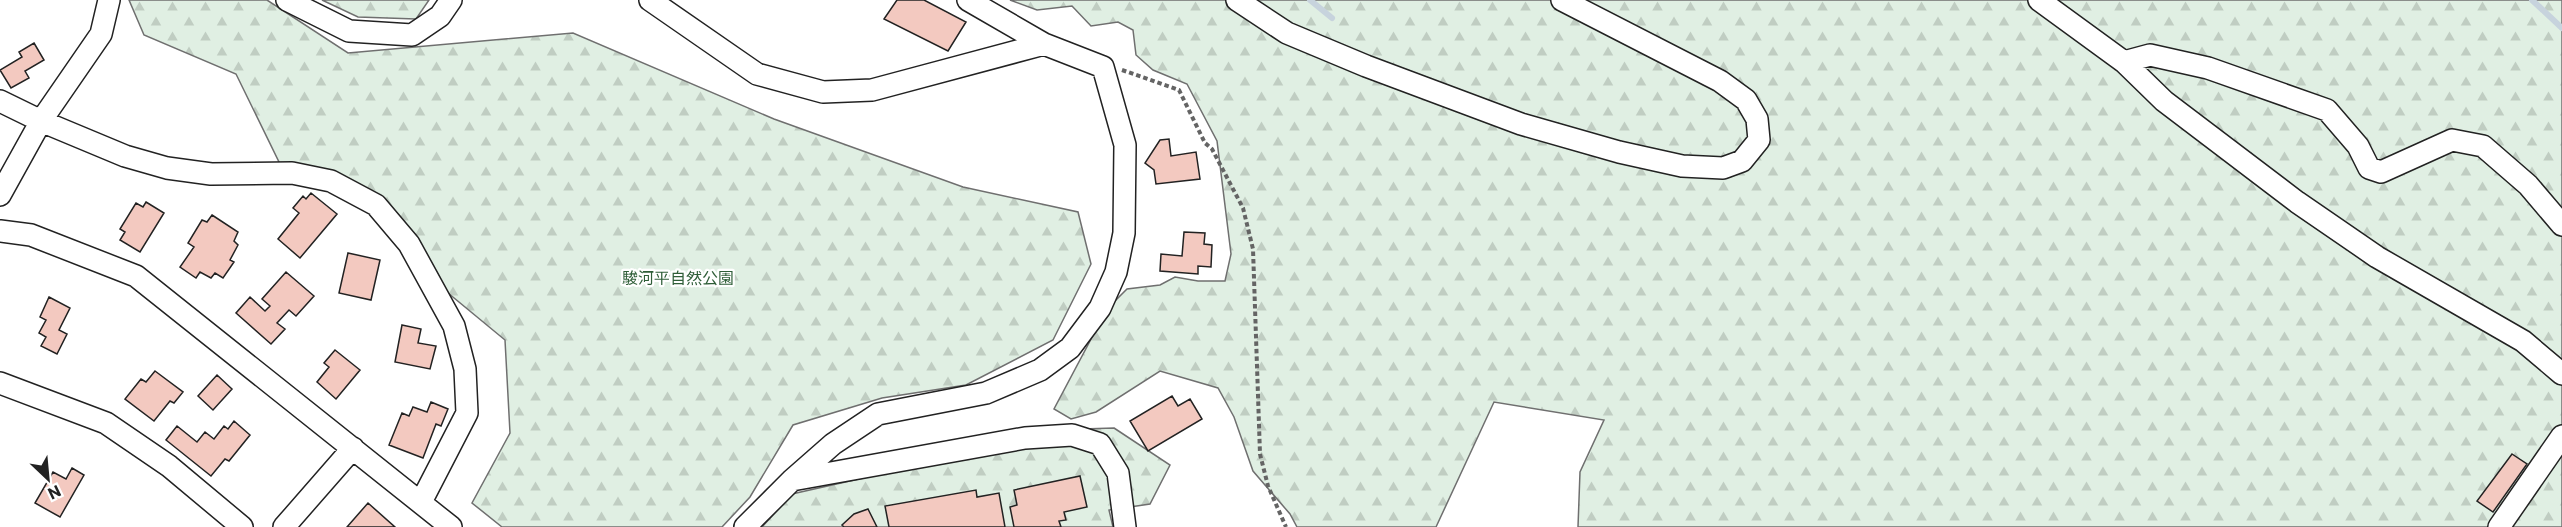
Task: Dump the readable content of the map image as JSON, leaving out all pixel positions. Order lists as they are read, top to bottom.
{
  "parks": ["駿河平自然公園"],
  "north": "bottom right"
}
